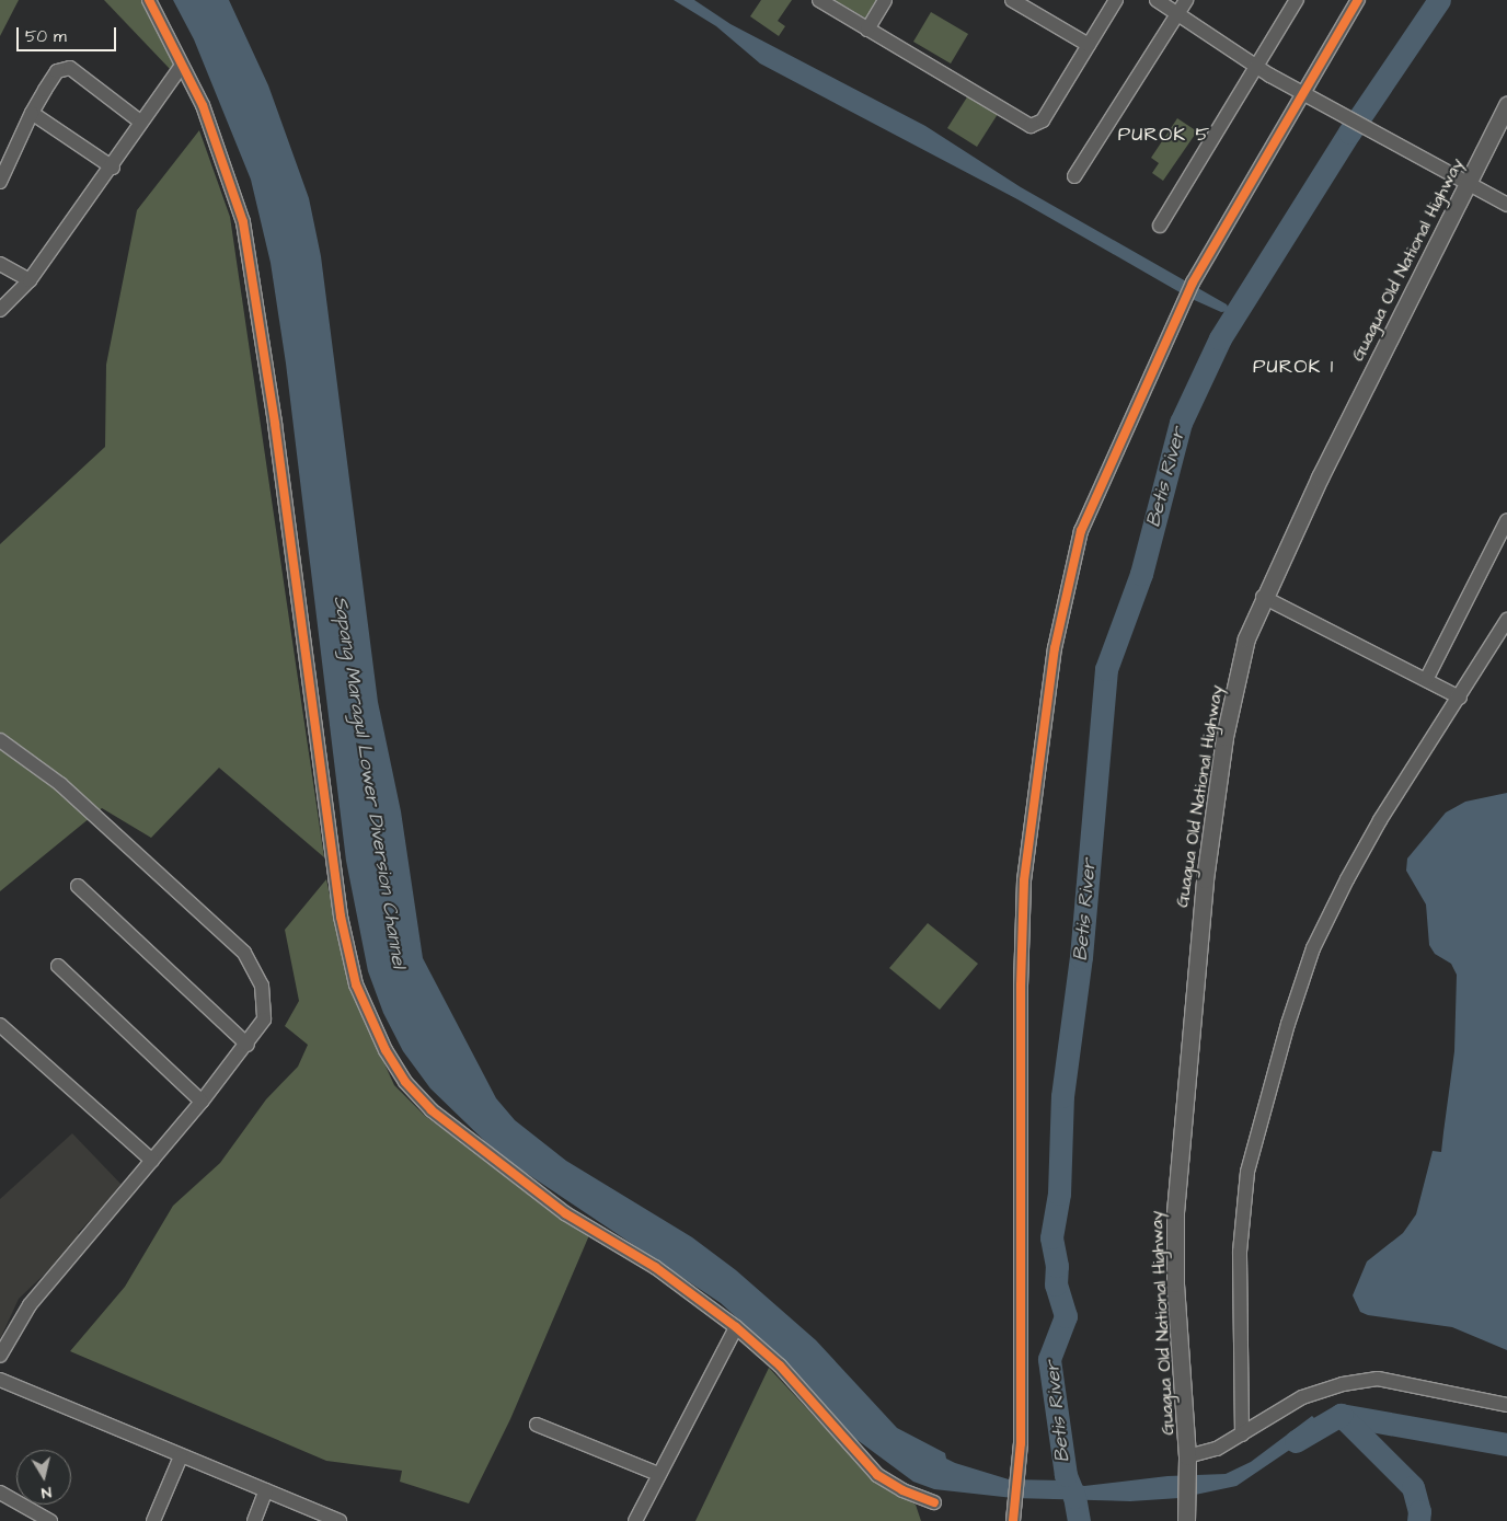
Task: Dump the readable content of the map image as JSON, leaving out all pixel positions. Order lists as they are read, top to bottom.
{
  "streets": {
    "main road": ["Guagua Old National Highway"]
  },
  "districts": ["PUROK 5", "PUROK 1"],
  "water": ["Betis River", "Sapang Maragul Lower Diversion Channel"],
  "scale_bar": "50 m",
  "north": "bottom"
}
